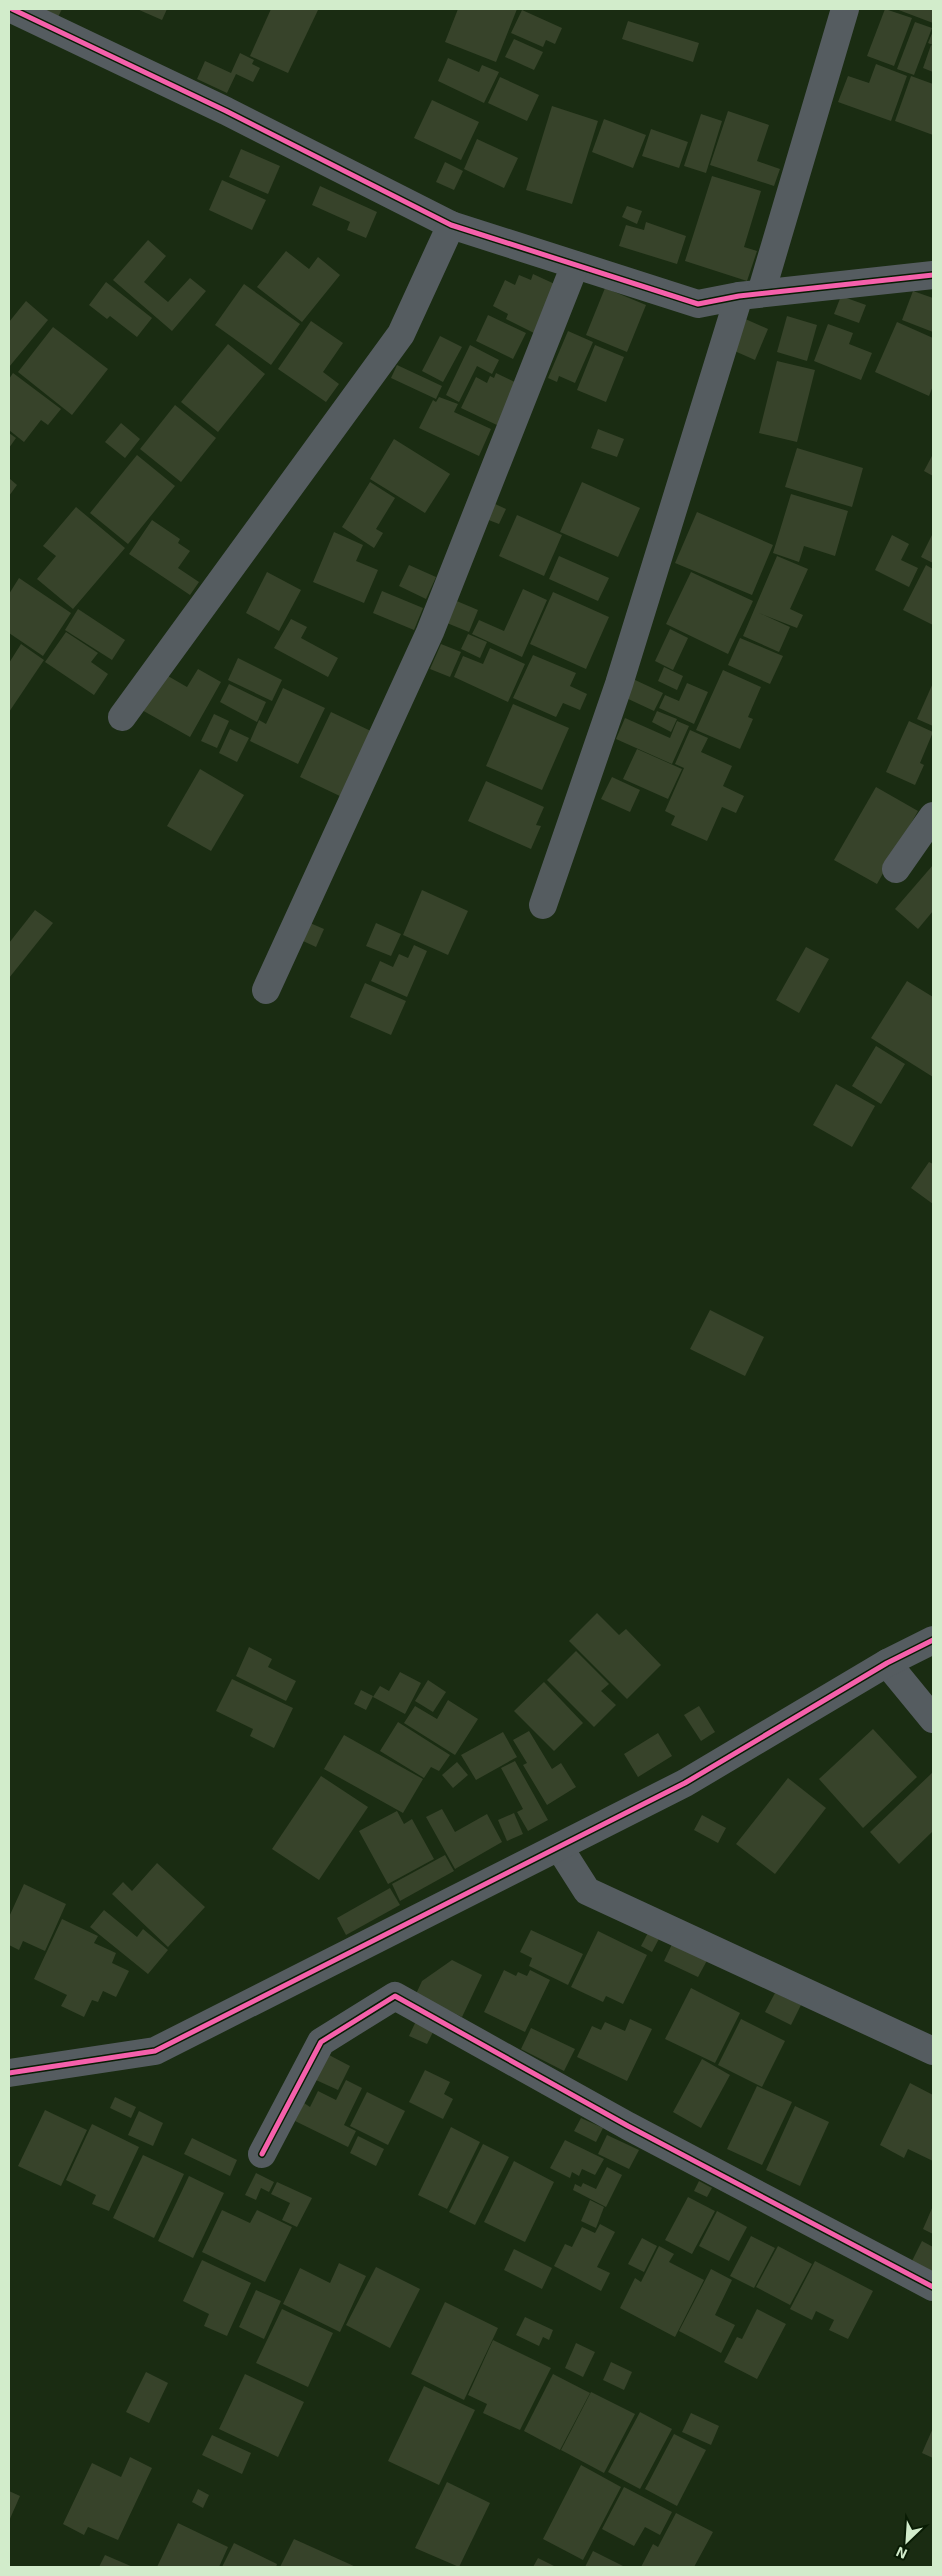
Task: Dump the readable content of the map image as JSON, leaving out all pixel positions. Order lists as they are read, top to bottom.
{
  "north": "bottom left"
}
